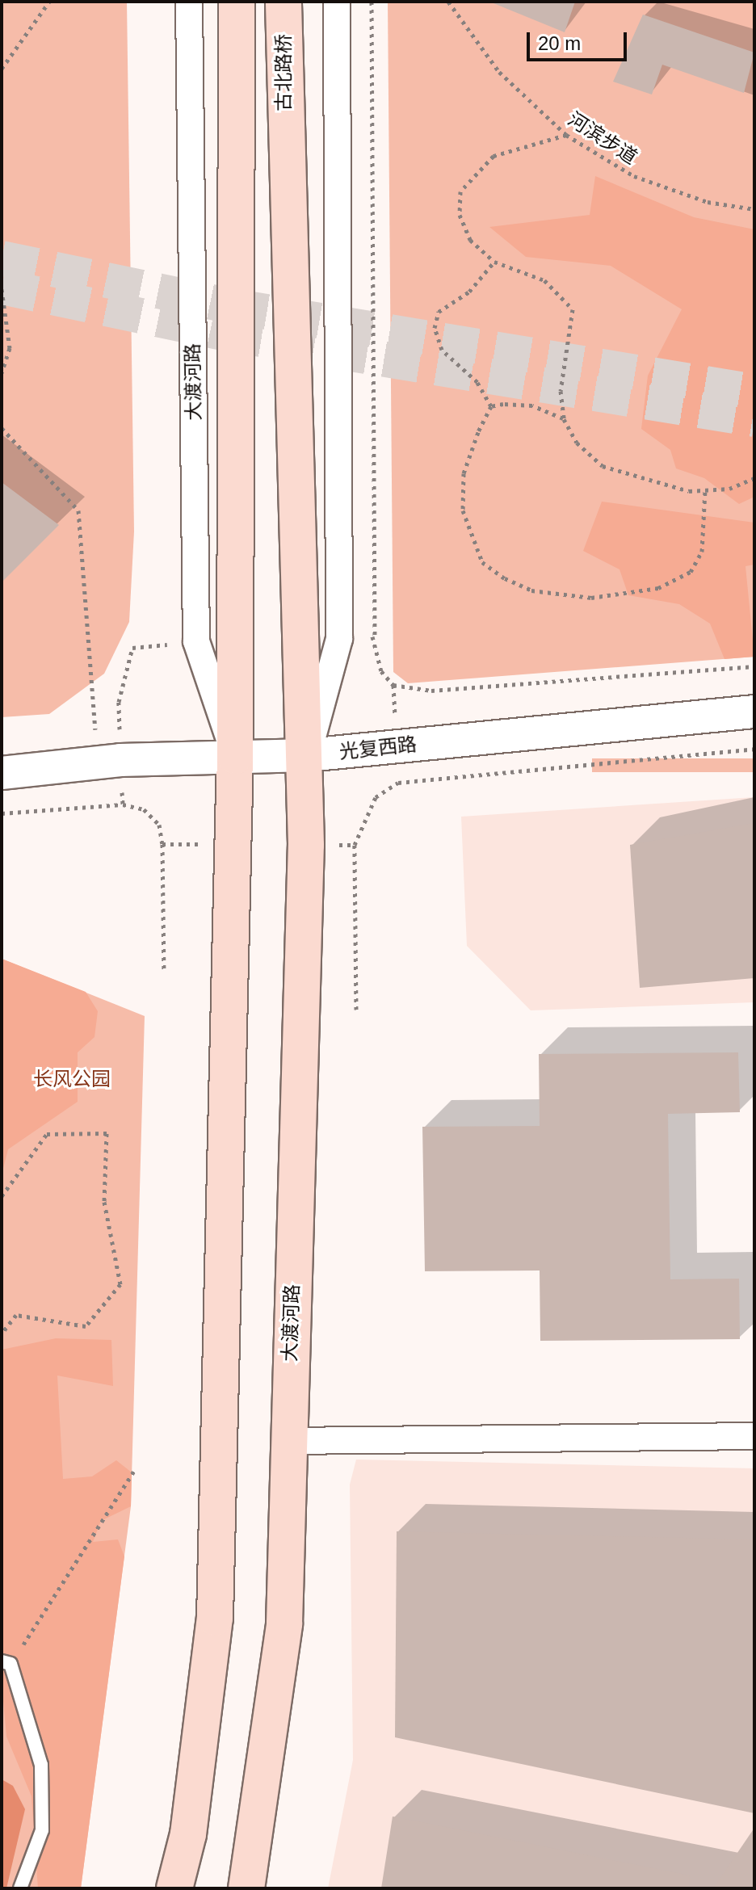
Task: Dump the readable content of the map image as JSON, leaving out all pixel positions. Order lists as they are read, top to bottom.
{
  "streets": {
    "main road": ["古北路桥", "大渡河路"],
    "street": ["光复西路"],
    "path": ["河滨步道"]
  },
  "crossings": [
    ["古北路桥", "大渡河路"],
    ["大渡河路", "光复西路"]
  ],
  "parks": ["长风公园"],
  "scale_bar": "20 m"
}
